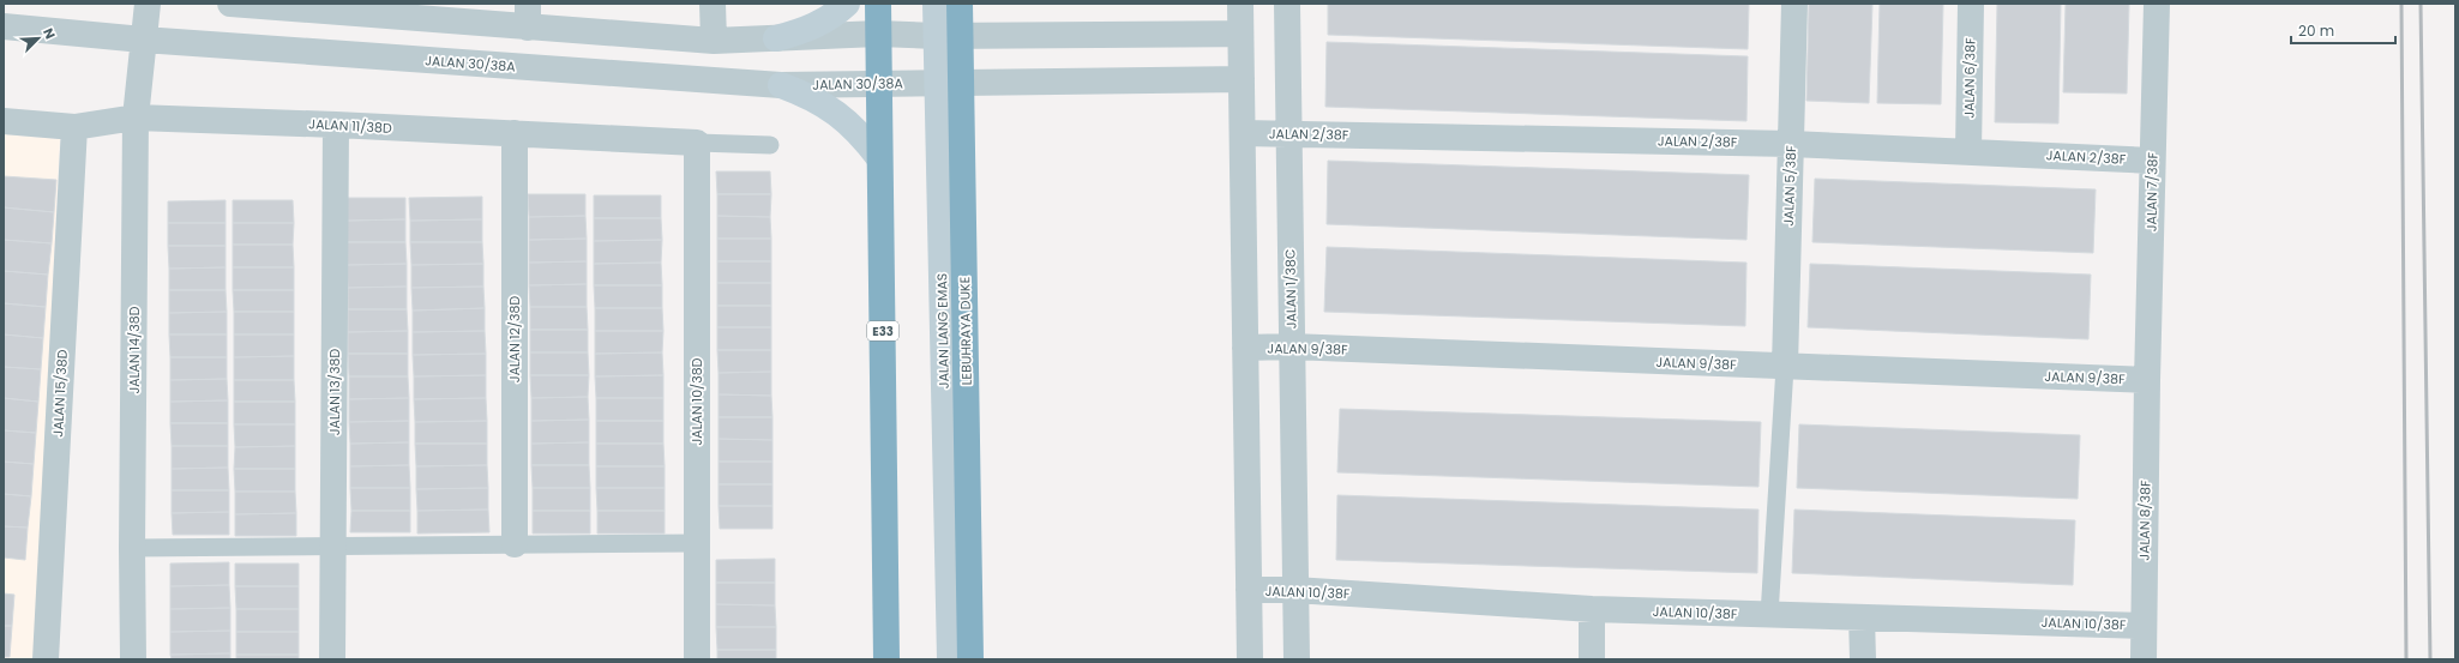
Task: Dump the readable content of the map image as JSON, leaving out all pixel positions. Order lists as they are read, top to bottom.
{
  "streets": {
    "highway": ["E33", "LEBUHRAYA DUKE"],
    "main road": ["JALAN LANG EMAS"],
    "street": [
      "JALAN 30/38A",
      "JALAN 6/38F",
      "JALAN 11/38D",
      "JALAN 2/38F",
      "JALAN 5/38F",
      "JALAN 7/38F",
      "JALAN 1/38C",
      "JALAN 12/38D",
      "JALAN 9/38F",
      "JALAN 14/38D",
      "JALAN 13/38D",
      "JALAN 15/38D",
      "JALAN 10/38D",
      "JALAN 8/38F",
      "JALAN 10/38F"
    ]
  },
  "crossings": [
    ["JALAN 30/38A", "JALAN LANG EMAS"],
    ["JALAN 30/38A", "JALAN 14/38D"],
    ["JALAN 6/38F", "JALAN 2/38F"],
    ["JALAN 11/38D", "JALAN 12/38D"],
    ["JALAN 11/38D", "JALAN 14/38D"],
    ["JALAN 11/38D", "JALAN 13/38D"],
    ["JALAN 11/38D", "JALAN 15/38D"],
    ["JALAN 11/38D", "JALAN 10/38D"],
    ["JALAN 2/38F", "JALAN 5/38F"],
    ["JALAN 2/38F", "JALAN 7/38F"],
    ["JALAN 2/38F", "JALAN 1/38C"],
    ["JALAN 5/38F", "JALAN 9/38F"],
    ["JALAN 7/38F", "JALAN 9/38F"],
    ["JALAN 7/38F", "JALAN 8/38F"],
    ["JALAN 1/38C", "JALAN 9/38F"],
    ["JALAN 1/38C", "JALAN 10/38F"],
    ["JALAN 9/38F", "JALAN 8/38F"],
    ["JALAN 8/38F", "JALAN 10/38F"]
  ],
  "scale_bar": "20 m",
  "north": "top right"
}
